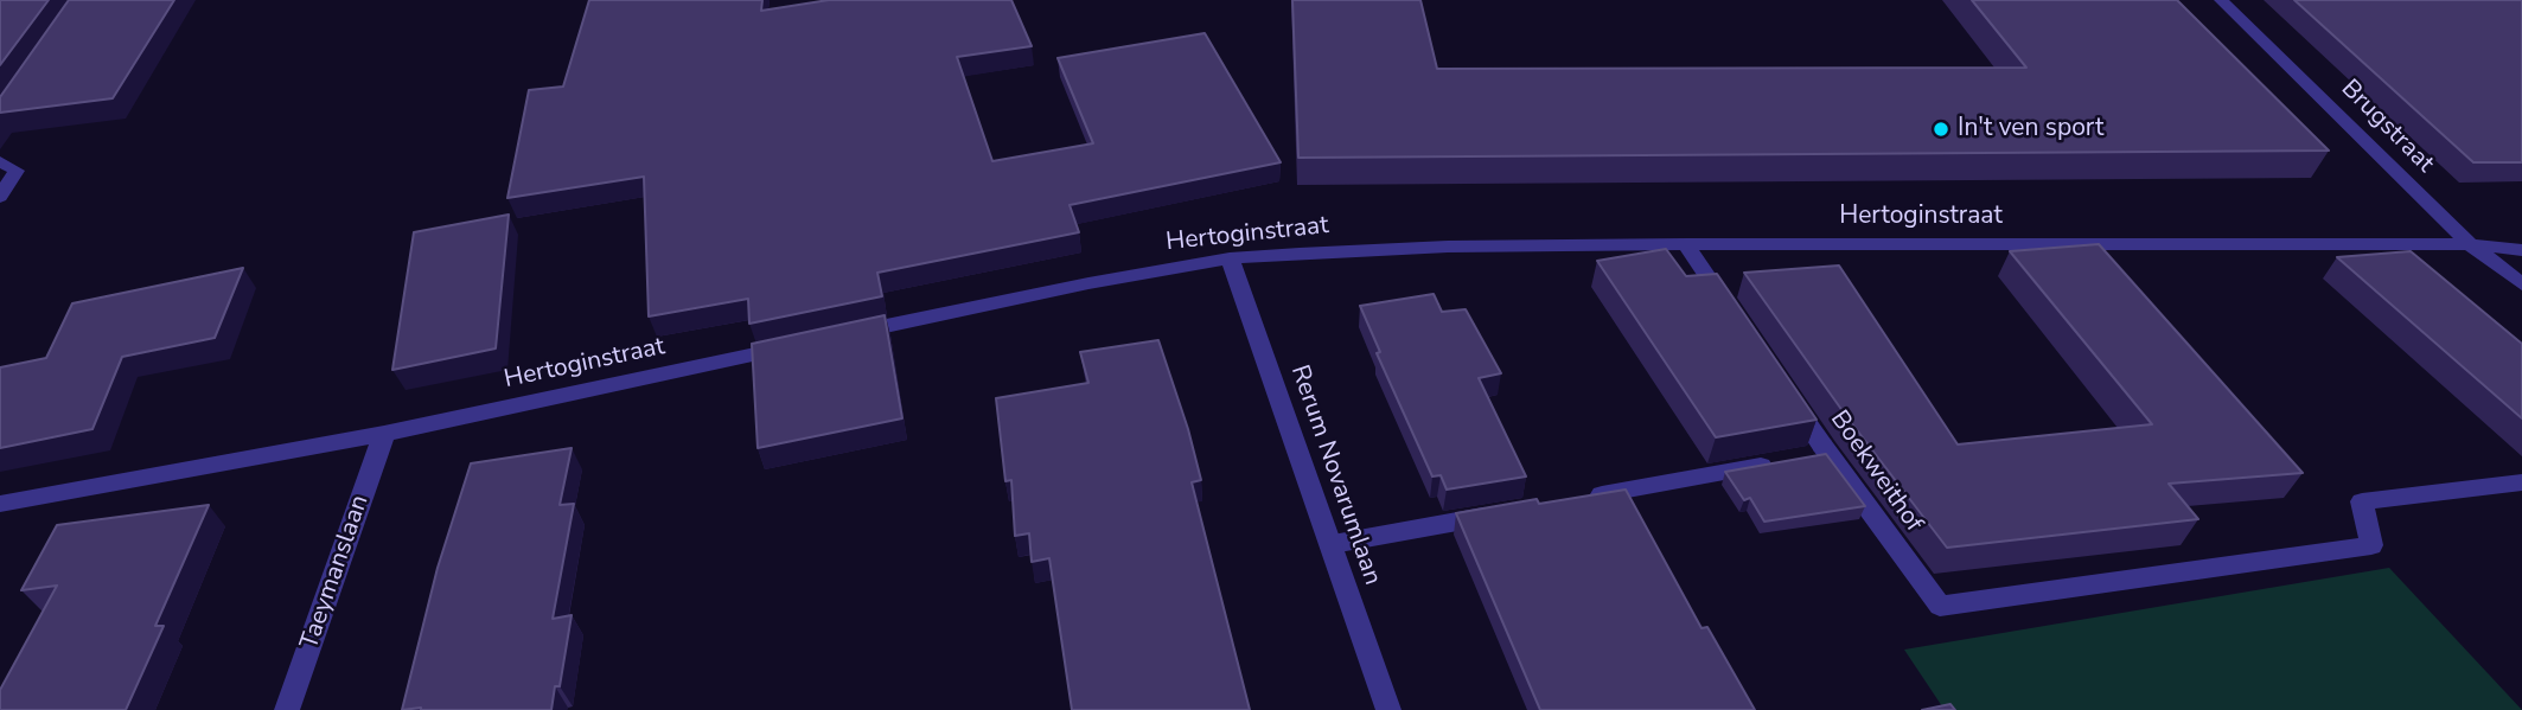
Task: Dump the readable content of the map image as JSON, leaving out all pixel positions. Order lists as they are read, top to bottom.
{
  "streets": {
    "street": [
      "Brugstraat",
      "Hertoginstraat",
      "Boekweithof",
      "Rerum Novarumlaan",
      "Taeymanslaan"
    ]
  },
  "crossings": [
    ["Brugstraat", "Hertoginstraat"],
    ["Hertoginstraat", "Rerum Novarumlaan"],
    ["Hertoginstraat", "Taeymanslaan"]
  ],
  "places": ["In't ven sport"]
}
